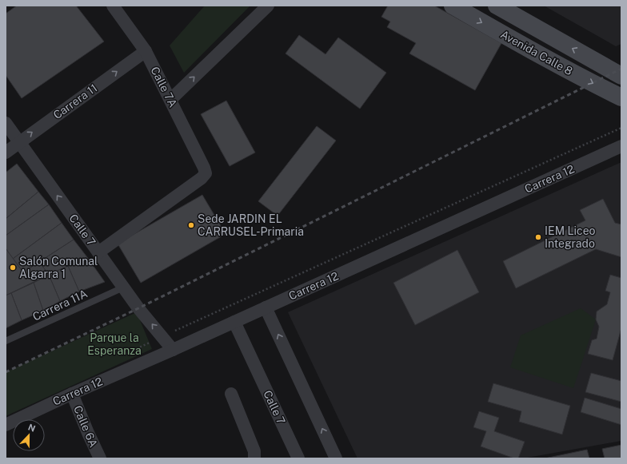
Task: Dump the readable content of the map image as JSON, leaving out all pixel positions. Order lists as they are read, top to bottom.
{
  "streets": {
    "main road": ["Avenida Calle 8"],
    "street": [
      "Calle 7A",
      "Carrera 11",
      "Carrera 12",
      "Calle 7",
      "Calle 6A"
    ],
    "lane": ["Carrera 11A"]
  },
  "crossings": [
    ["Calle 7A", "Carrera 11"],
    ["Calle 7A", "Calle 7"],
    ["Carrera 11", "Calle 7"],
    ["Carrera 12", "Calle 7"],
    ["Carrera 12", "Calle 6A"],
    ["Calle 7", "Carrera 11A"]
  ],
  "one_way": ["Carrera 11", "Calle 7"],
  "parks": ["Parque la Esperanza"],
  "places": ["Sede JARDIN EL CARRUSEL-Primaria", "IEM Liceo Integrado", "Salón Comunal Algarra 1"],
  "north": "top"
}
